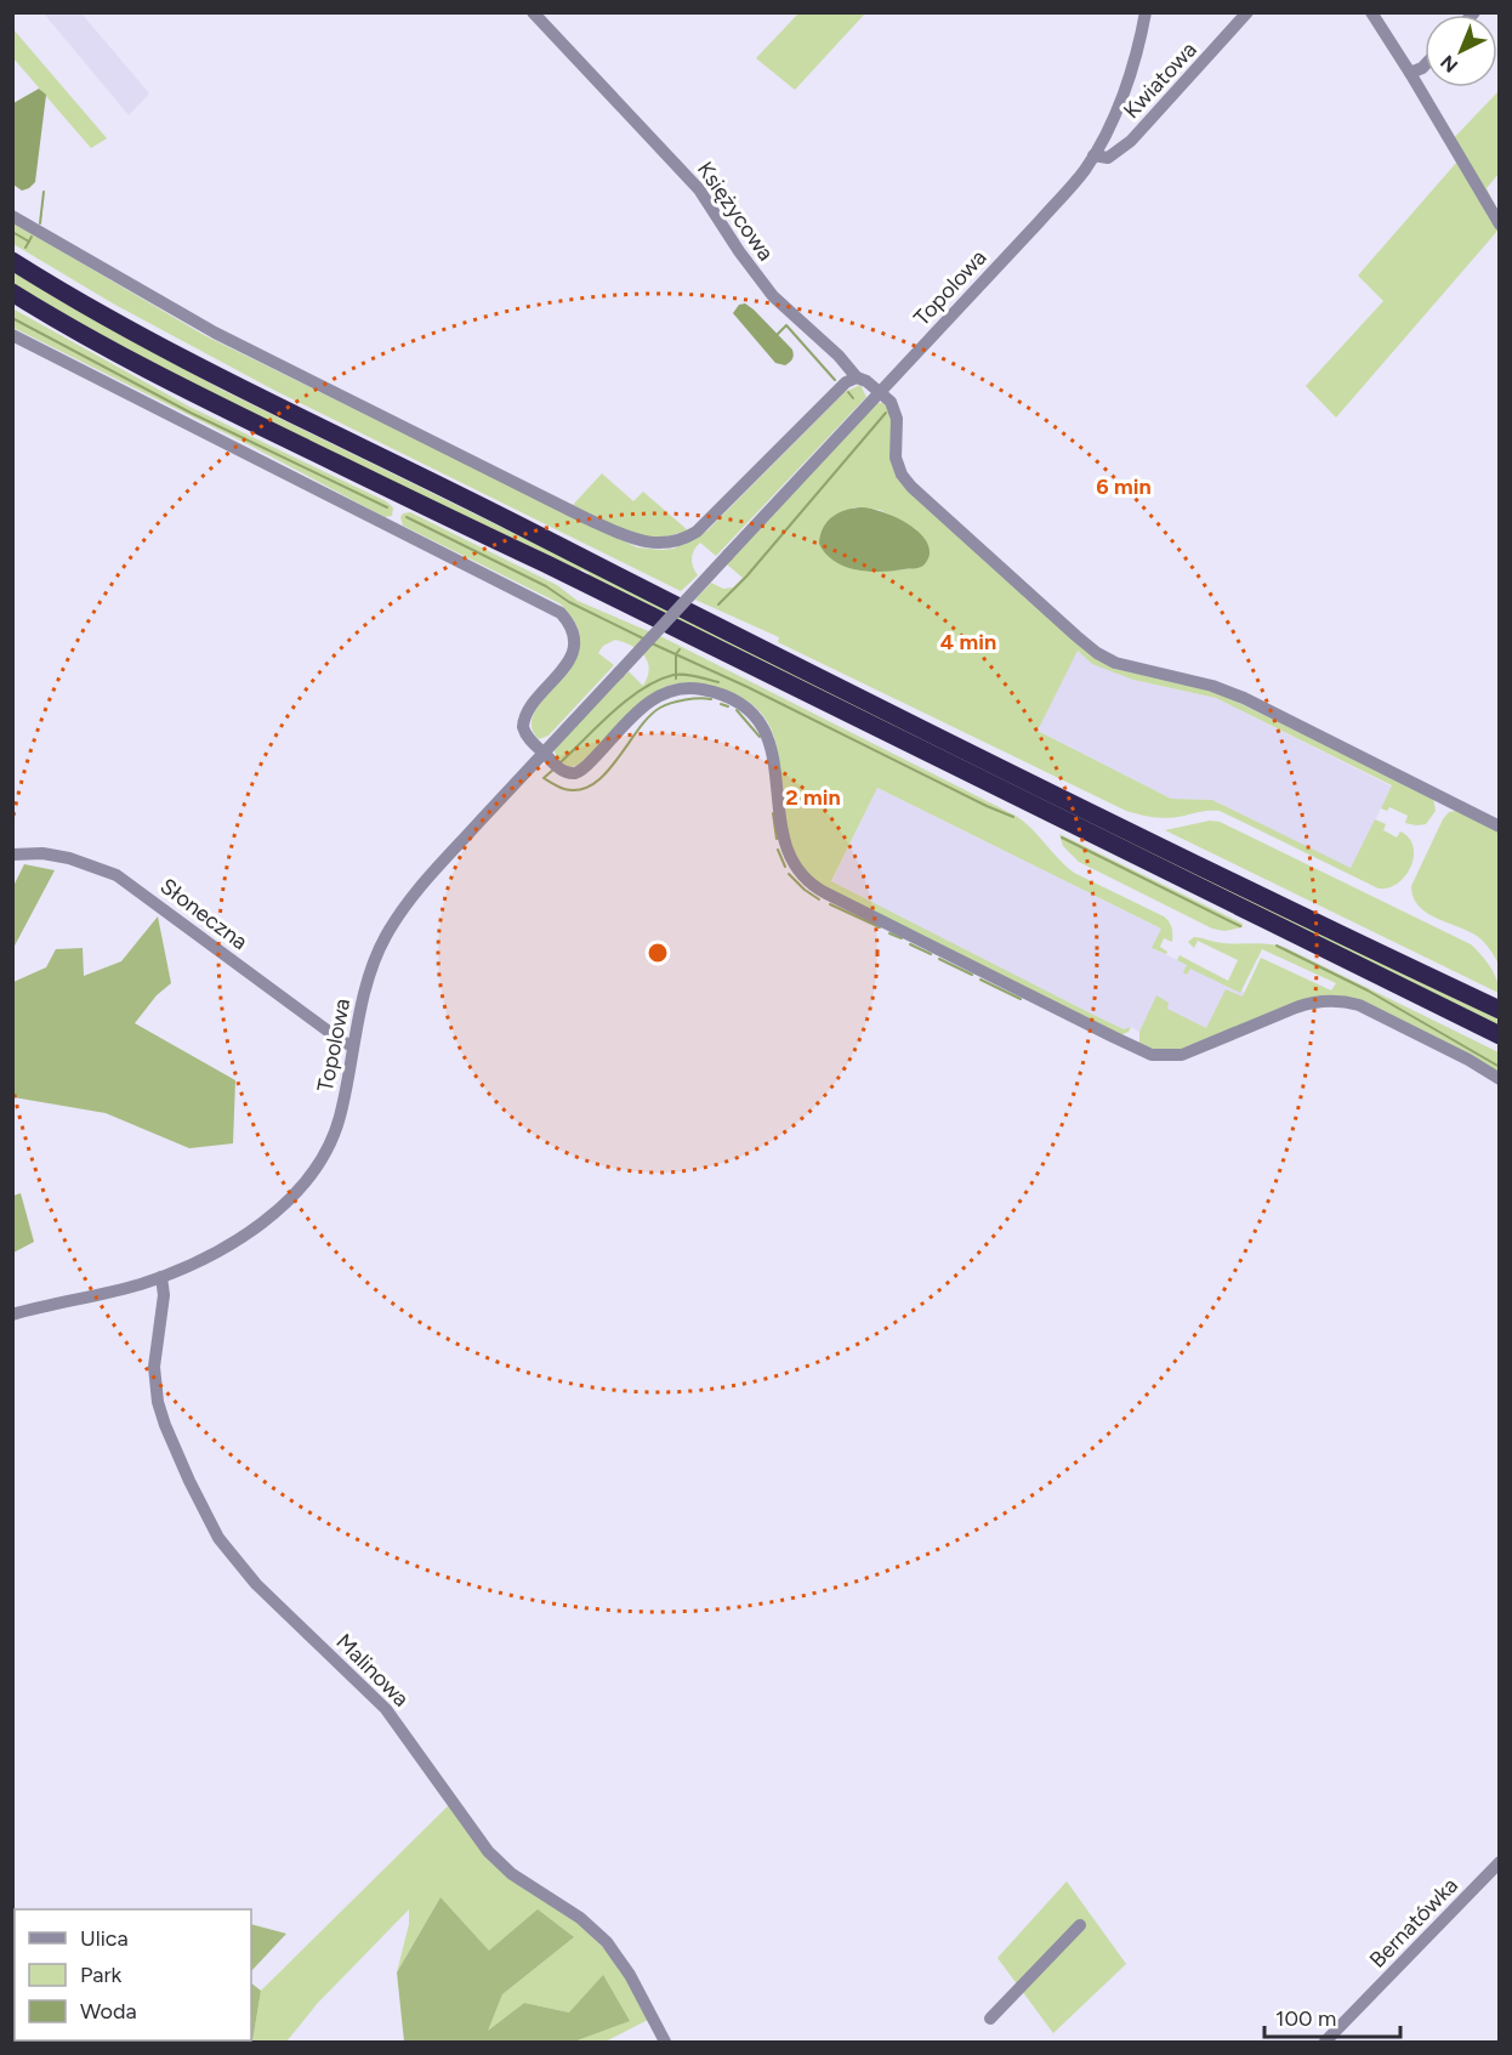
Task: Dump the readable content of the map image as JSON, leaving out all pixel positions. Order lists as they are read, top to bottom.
{
  "streets": {
    "street": [
      "Kwiatowa",
      "Księżycowa",
      "Topolowa",
      "Słoneczna",
      "Malinowa",
      "Bernatówka"
    ]
  },
  "crossings": [
    ["Kwiatowa", "Topolowa"],
    ["Księżycowa", "Topolowa"],
    ["Topolowa", "Słoneczna"],
    ["Topolowa", "Malinowa"]
  ],
  "legend": ["Ulica", "Park", "Woda"],
  "scale_bar": "100 m",
  "north": "bottom left",
  "rings": ["6 min", "4 min", "2 min"]
}
